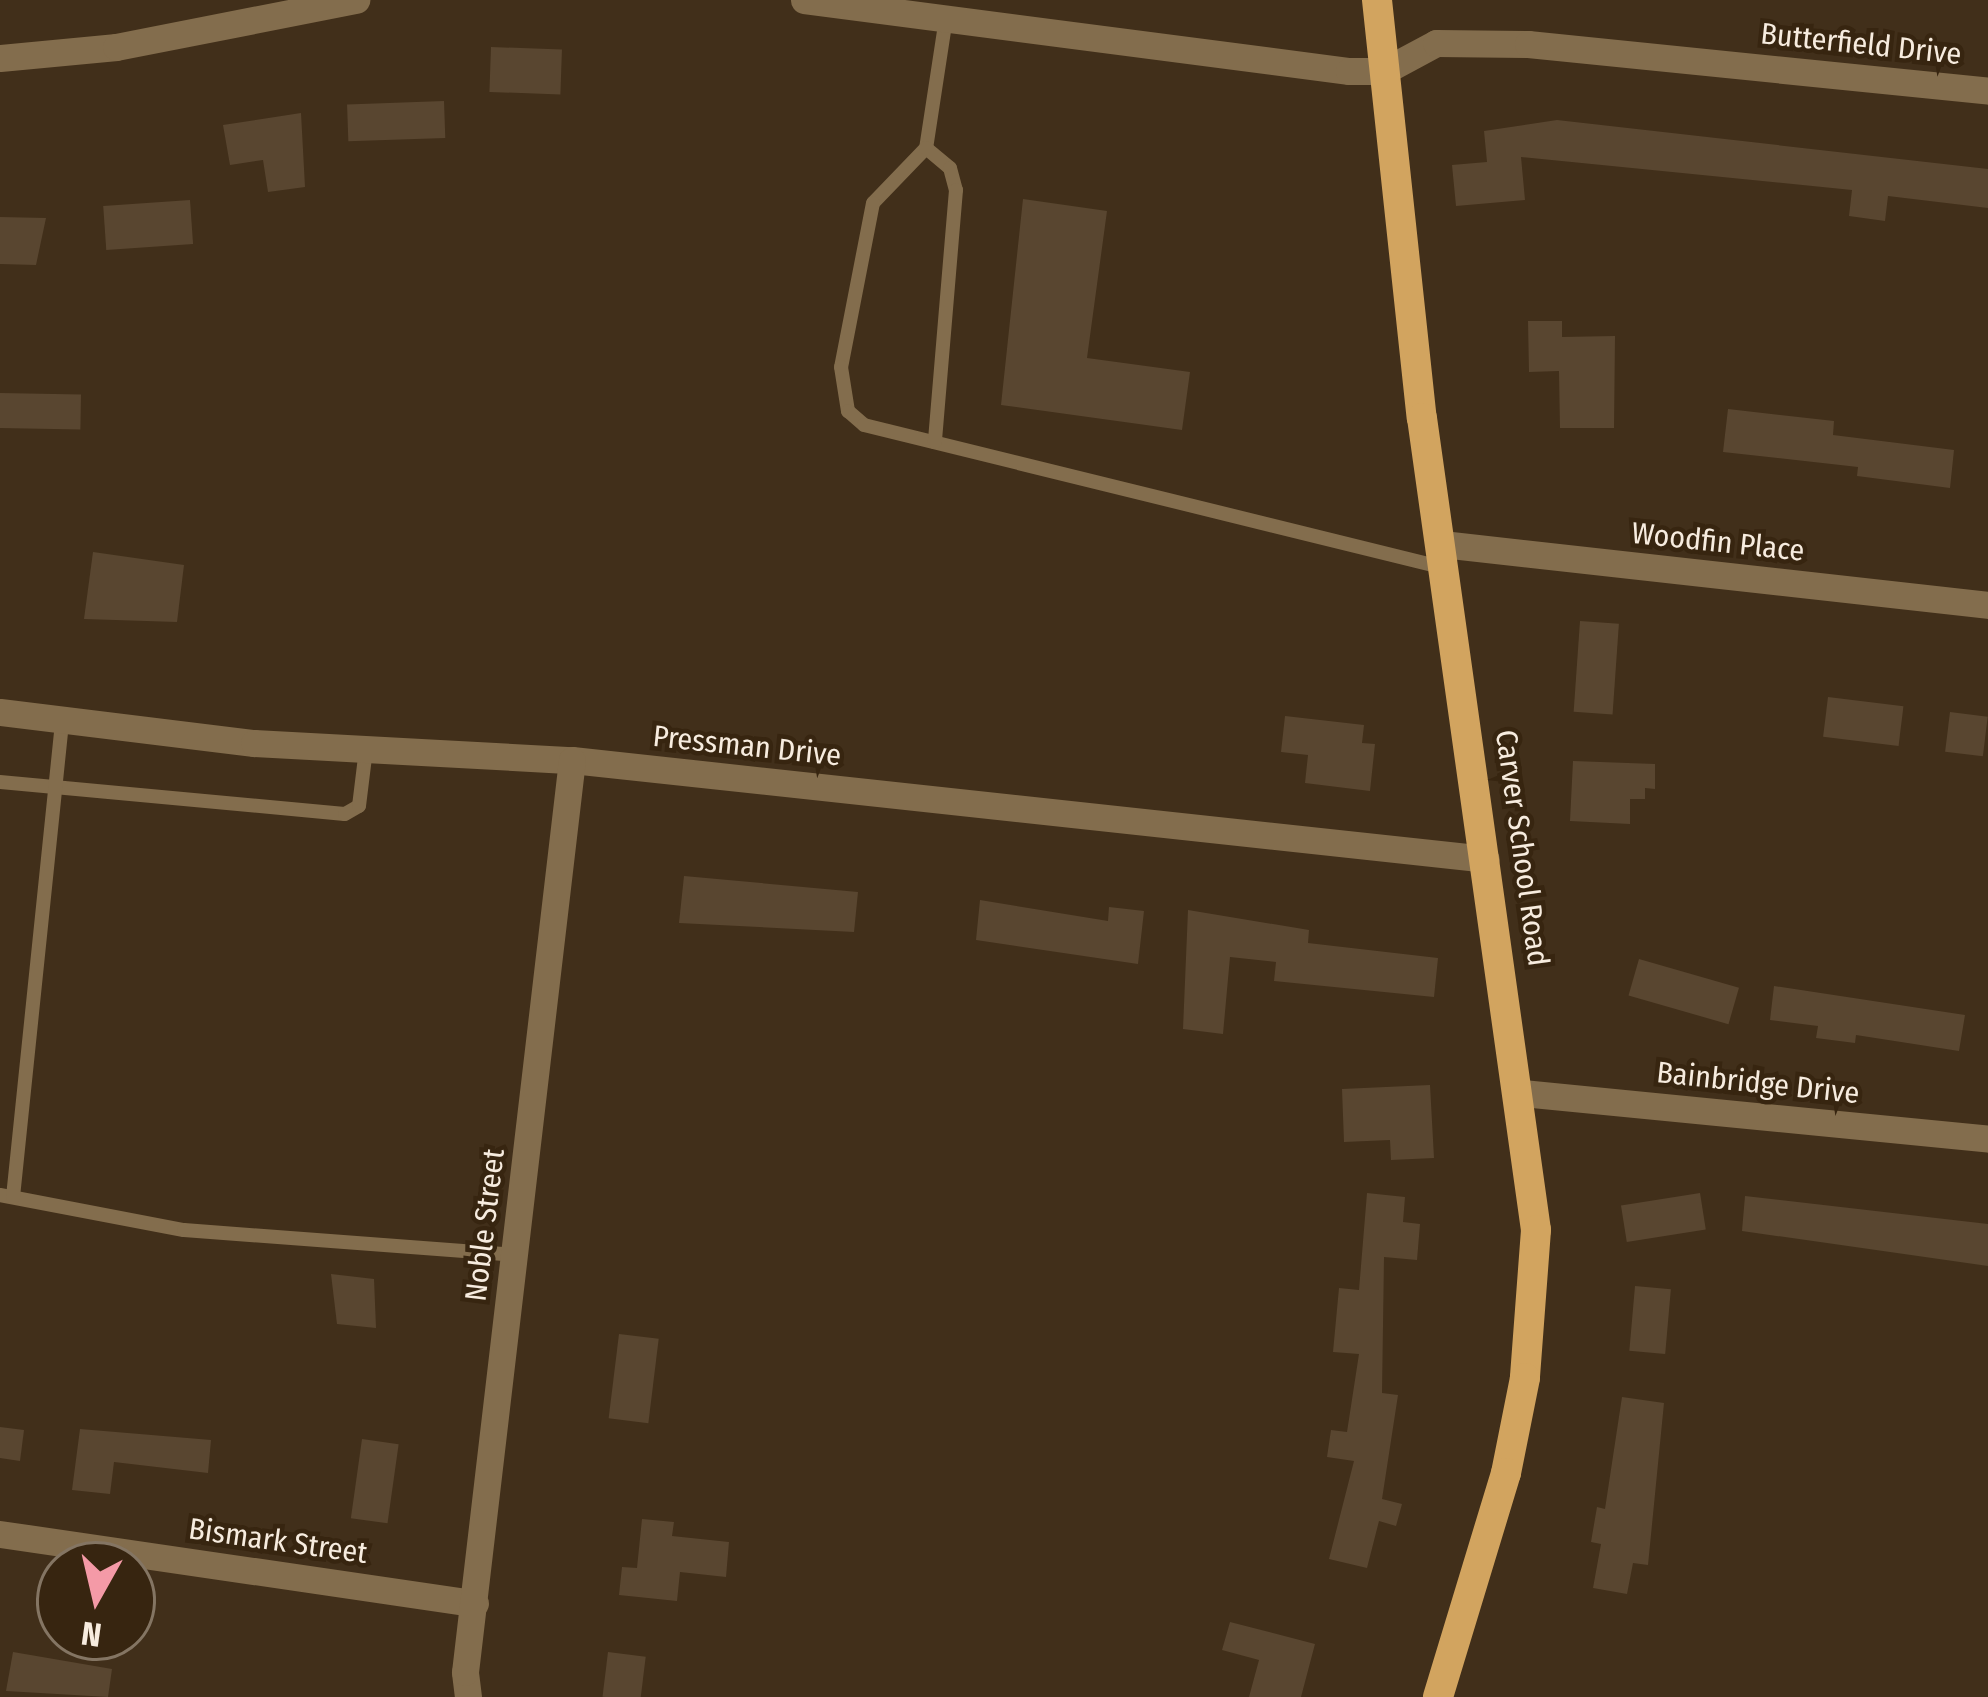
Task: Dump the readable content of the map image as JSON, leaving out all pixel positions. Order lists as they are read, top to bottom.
{
  "streets": {
    "main road": ["Carver School Road"],
    "street": [
      "Butterfield Drive",
      "Woodfin Place",
      "Pressman Drive",
      "Bainbridge Drive",
      "Noble Street",
      "Bismark Street"
    ]
  },
  "crossings": [
    ["Butterfield Drive", "Carver School Road"],
    ["Woodfin Place", "Carver School Road"],
    ["Pressman Drive", "Carver School Road"],
    ["Pressman Drive", "Noble Street"],
    ["Carver School Road", "Bainbridge Drive"],
    ["Noble Street", "Bismark Street"]
  ],
  "north": "bottom"
}
